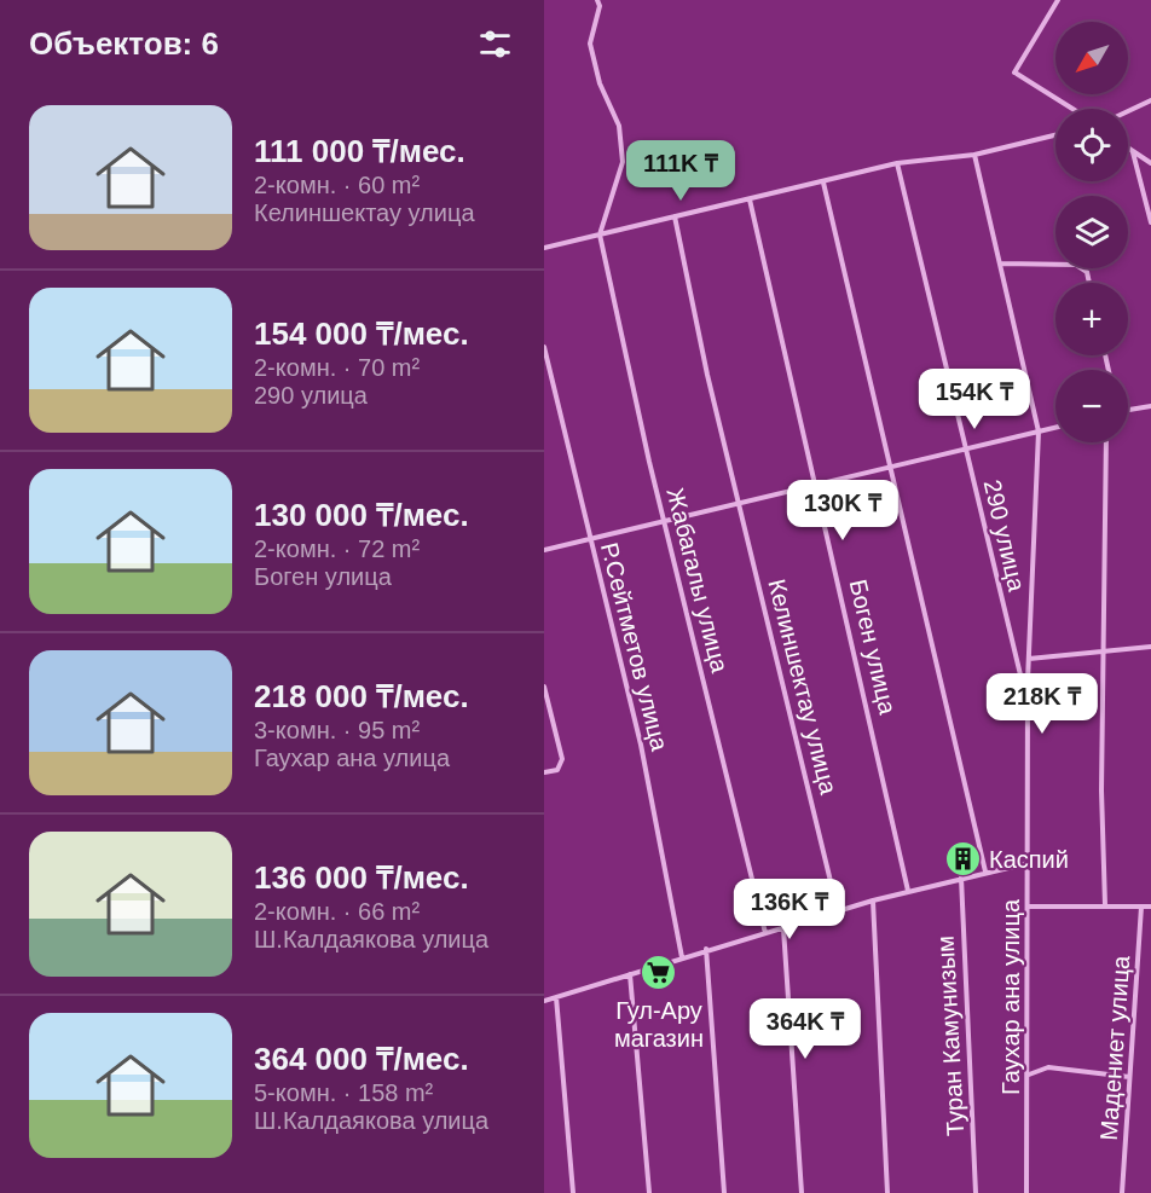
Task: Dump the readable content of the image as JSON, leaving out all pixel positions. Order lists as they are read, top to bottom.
{
  "streets": {
    "street": [
      "290 улица",
      "Жабагалы улица",
      "Р.Сейтметов улица",
      "Боген улица",
      "Келиншектау улица",
      "Гаухар ана улица",
      "Туран Камунизым",
      "Мадениет улица"
    ]
  },
  "crossings": [
    ["290 улица", "Гаухар ана улица"]
  ],
  "places": {
    "building": ["Каспий"],
    "supermarket": ["Гул-Ару магазин"]
  },
  "north": "bottom left",
  "page": {
    "heading": "Объектов: 6",
    "map_buttons": ["+", "−"],
    "list": [
      {
        "name": "111 000 ₸/мес.",
        "note": "2-комн. · 60 m² · Келиншектау улица"
      },
      {
        "name": "154 000 ₸/мес.",
        "note": "2-комн. · 70 m² · 290 улица"
      },
      {
        "name": "130 000 ₸/мес.",
        "note": "2-комн. · 72 m² · Боген улица"
      },
      {
        "name": "218 000 ₸/мес.",
        "note": "3-комн. · 95 m² · Гаухар ана улица"
      },
      {
        "name": "136 000 ₸/мес.",
        "note": "2-комн. · 66 m² · Ш.Калдаякова улица"
      },
      {
        "name": "364 000 ₸/мес.",
        "note": "5-комн. · 158 m² · Ш.Калдаякова улица"
      }
    ],
    "price": [
      "111K ₸",
      "154K ₸",
      "130K ₸",
      "218K ₸",
      "136K ₸",
      "364K ₸"
    ]
  }
}
